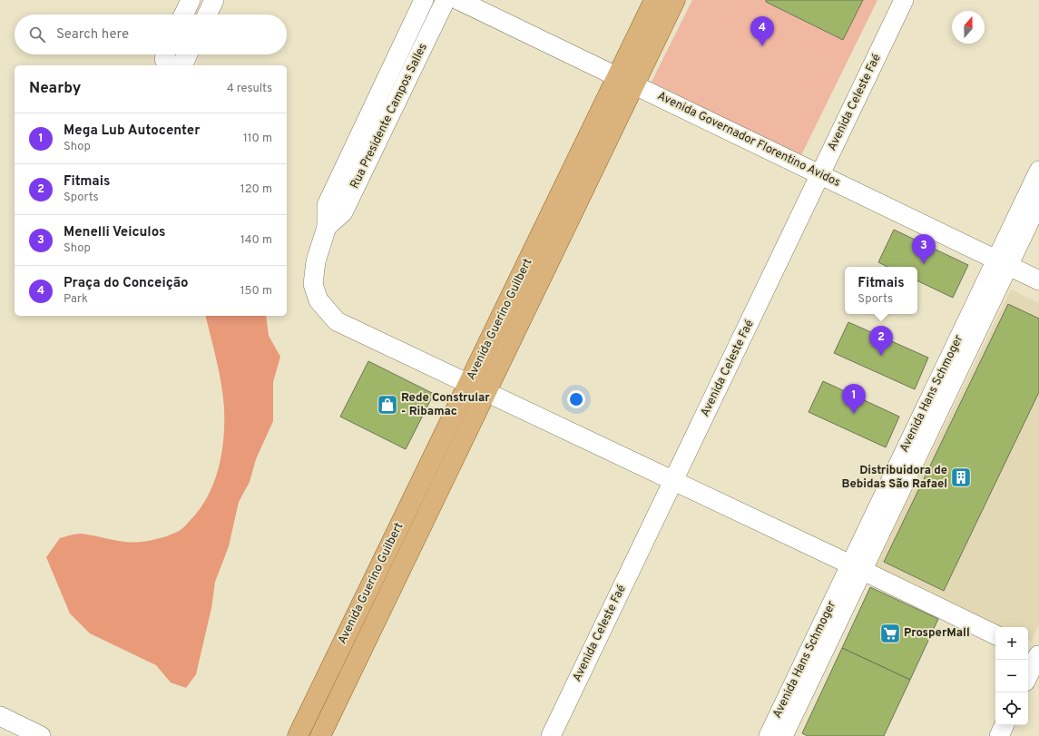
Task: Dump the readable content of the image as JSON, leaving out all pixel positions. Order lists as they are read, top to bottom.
{
  "streets": {
    "main road": ["Avenida Guerino Guilbert"],
    "street": [
      "Avenida Celeste Faé",
      "Rua Presidente Campos Salles",
      "Avenida Governador Florentino Avidos",
      "Avenida Hans Schmoger"
    ]
  },
  "crossings": [
    ["Avenida Celeste Faé", "Avenida Governador Florentino Avidos"],
    ["Rua Presidente Campos Salles", "Avenida Guerino Guilbert"],
    ["Avenida Governador Florentino Avidos", "Avenida Guerino Guilbert"],
    ["Avenida Governador Florentino Avidos", "Avenida Hans Schmoger"]
  ],
  "places": {
    "shop": ["Rede Constrular - Ribamac"],
    "building": ["Distribuidora de Bebidas São Rafael"],
    "supermarket": ["ProsperMall"]
  },
  "north": "top",
  "page": {
    "search": "Search here",
    "pins": [
      "4",
      "3",
      "2",
      "1"
    ],
    "heading": ["Nearby", "4 results"],
    "list": [
      {
        "mark": "1",
        "name": "Mega Lub Autocenter",
        "note": "Shop",
        "value": "110 m"
      },
      {
        "mark": "2",
        "name": "Fitmais",
        "note": "Sports",
        "value": "120 m"
      },
      {
        "mark": "3",
        "name": "Menelli Veiculos",
        "note": "Shop",
        "value": "140 m"
      },
      {
        "mark": "4",
        "name": "Praça do Conceição",
        "note": "Park",
        "value": "150 m"
      }
    ],
    "popup": ["Fitmais", "Sports"],
    "map_buttons": ["+", "−"]
  }
}
